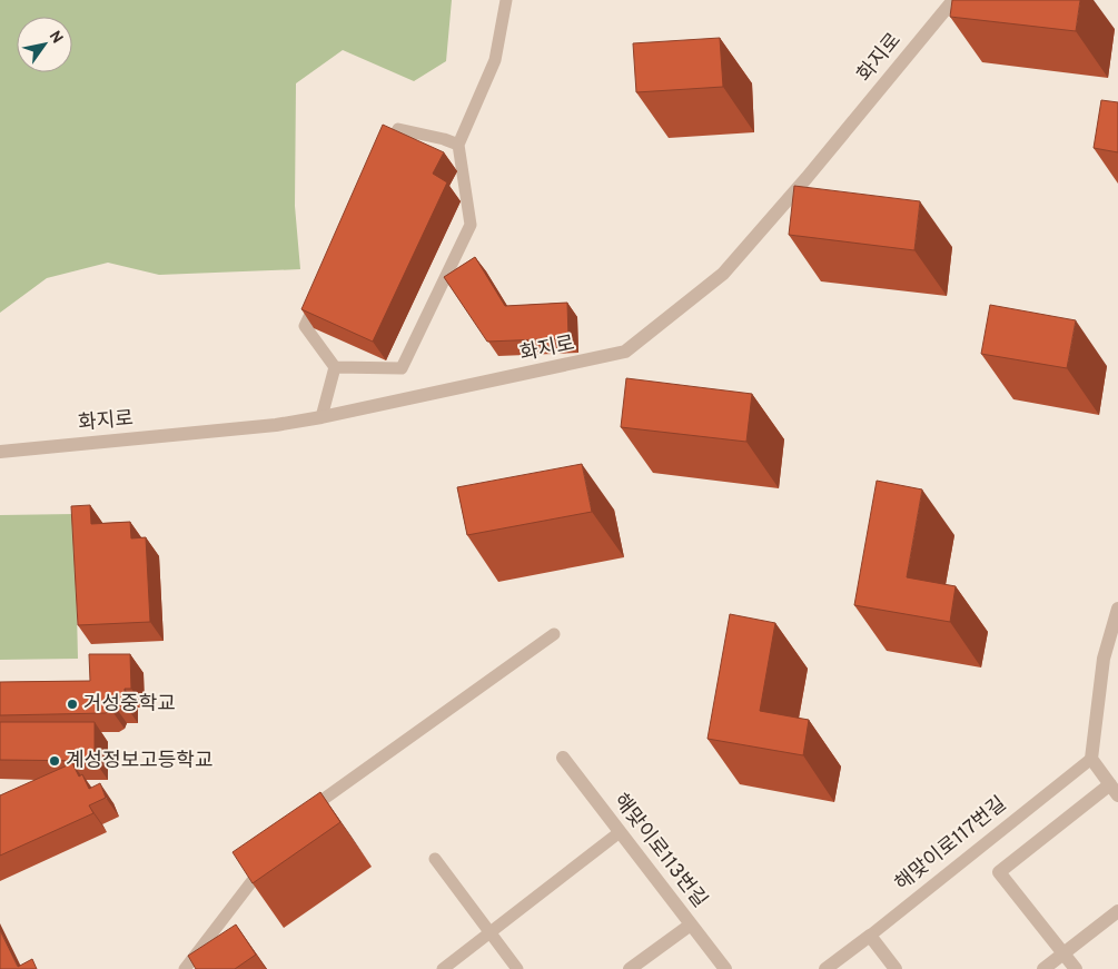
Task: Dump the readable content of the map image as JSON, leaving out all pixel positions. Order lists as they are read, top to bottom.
{
  "streets": {
    "street": ["화지로", "해맞이로113번길"],
    "lane": ["해맞이로117번길"]
  },
  "places": ["거성중학교", "계성정보고등학교"],
  "north": "top right"
}
